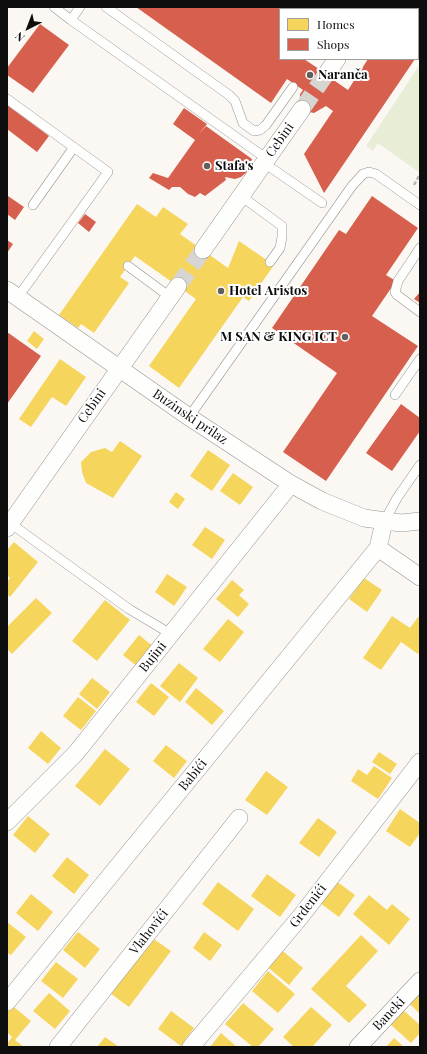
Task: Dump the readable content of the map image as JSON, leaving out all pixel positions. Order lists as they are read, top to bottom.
{
  "streets": {
    "street": [
      "Cebini",
      "Buzinski prilaz",
      "Bujini",
      "Babići",
      "Grdenići",
      "Vlahovići",
      "Baneki"
    ]
  },
  "crossings": [
    ["Cebini", "Buzinski prilaz"],
    ["Buzinski prilaz", "Bujini"]
  ],
  "places": [
    "Naranča",
    "Stafa's",
    "Hotel Aristos",
    "M SAN & KING ICT"
  ],
  "legend": ["Homes", "Shops"],
  "north": "bottom left"
}
